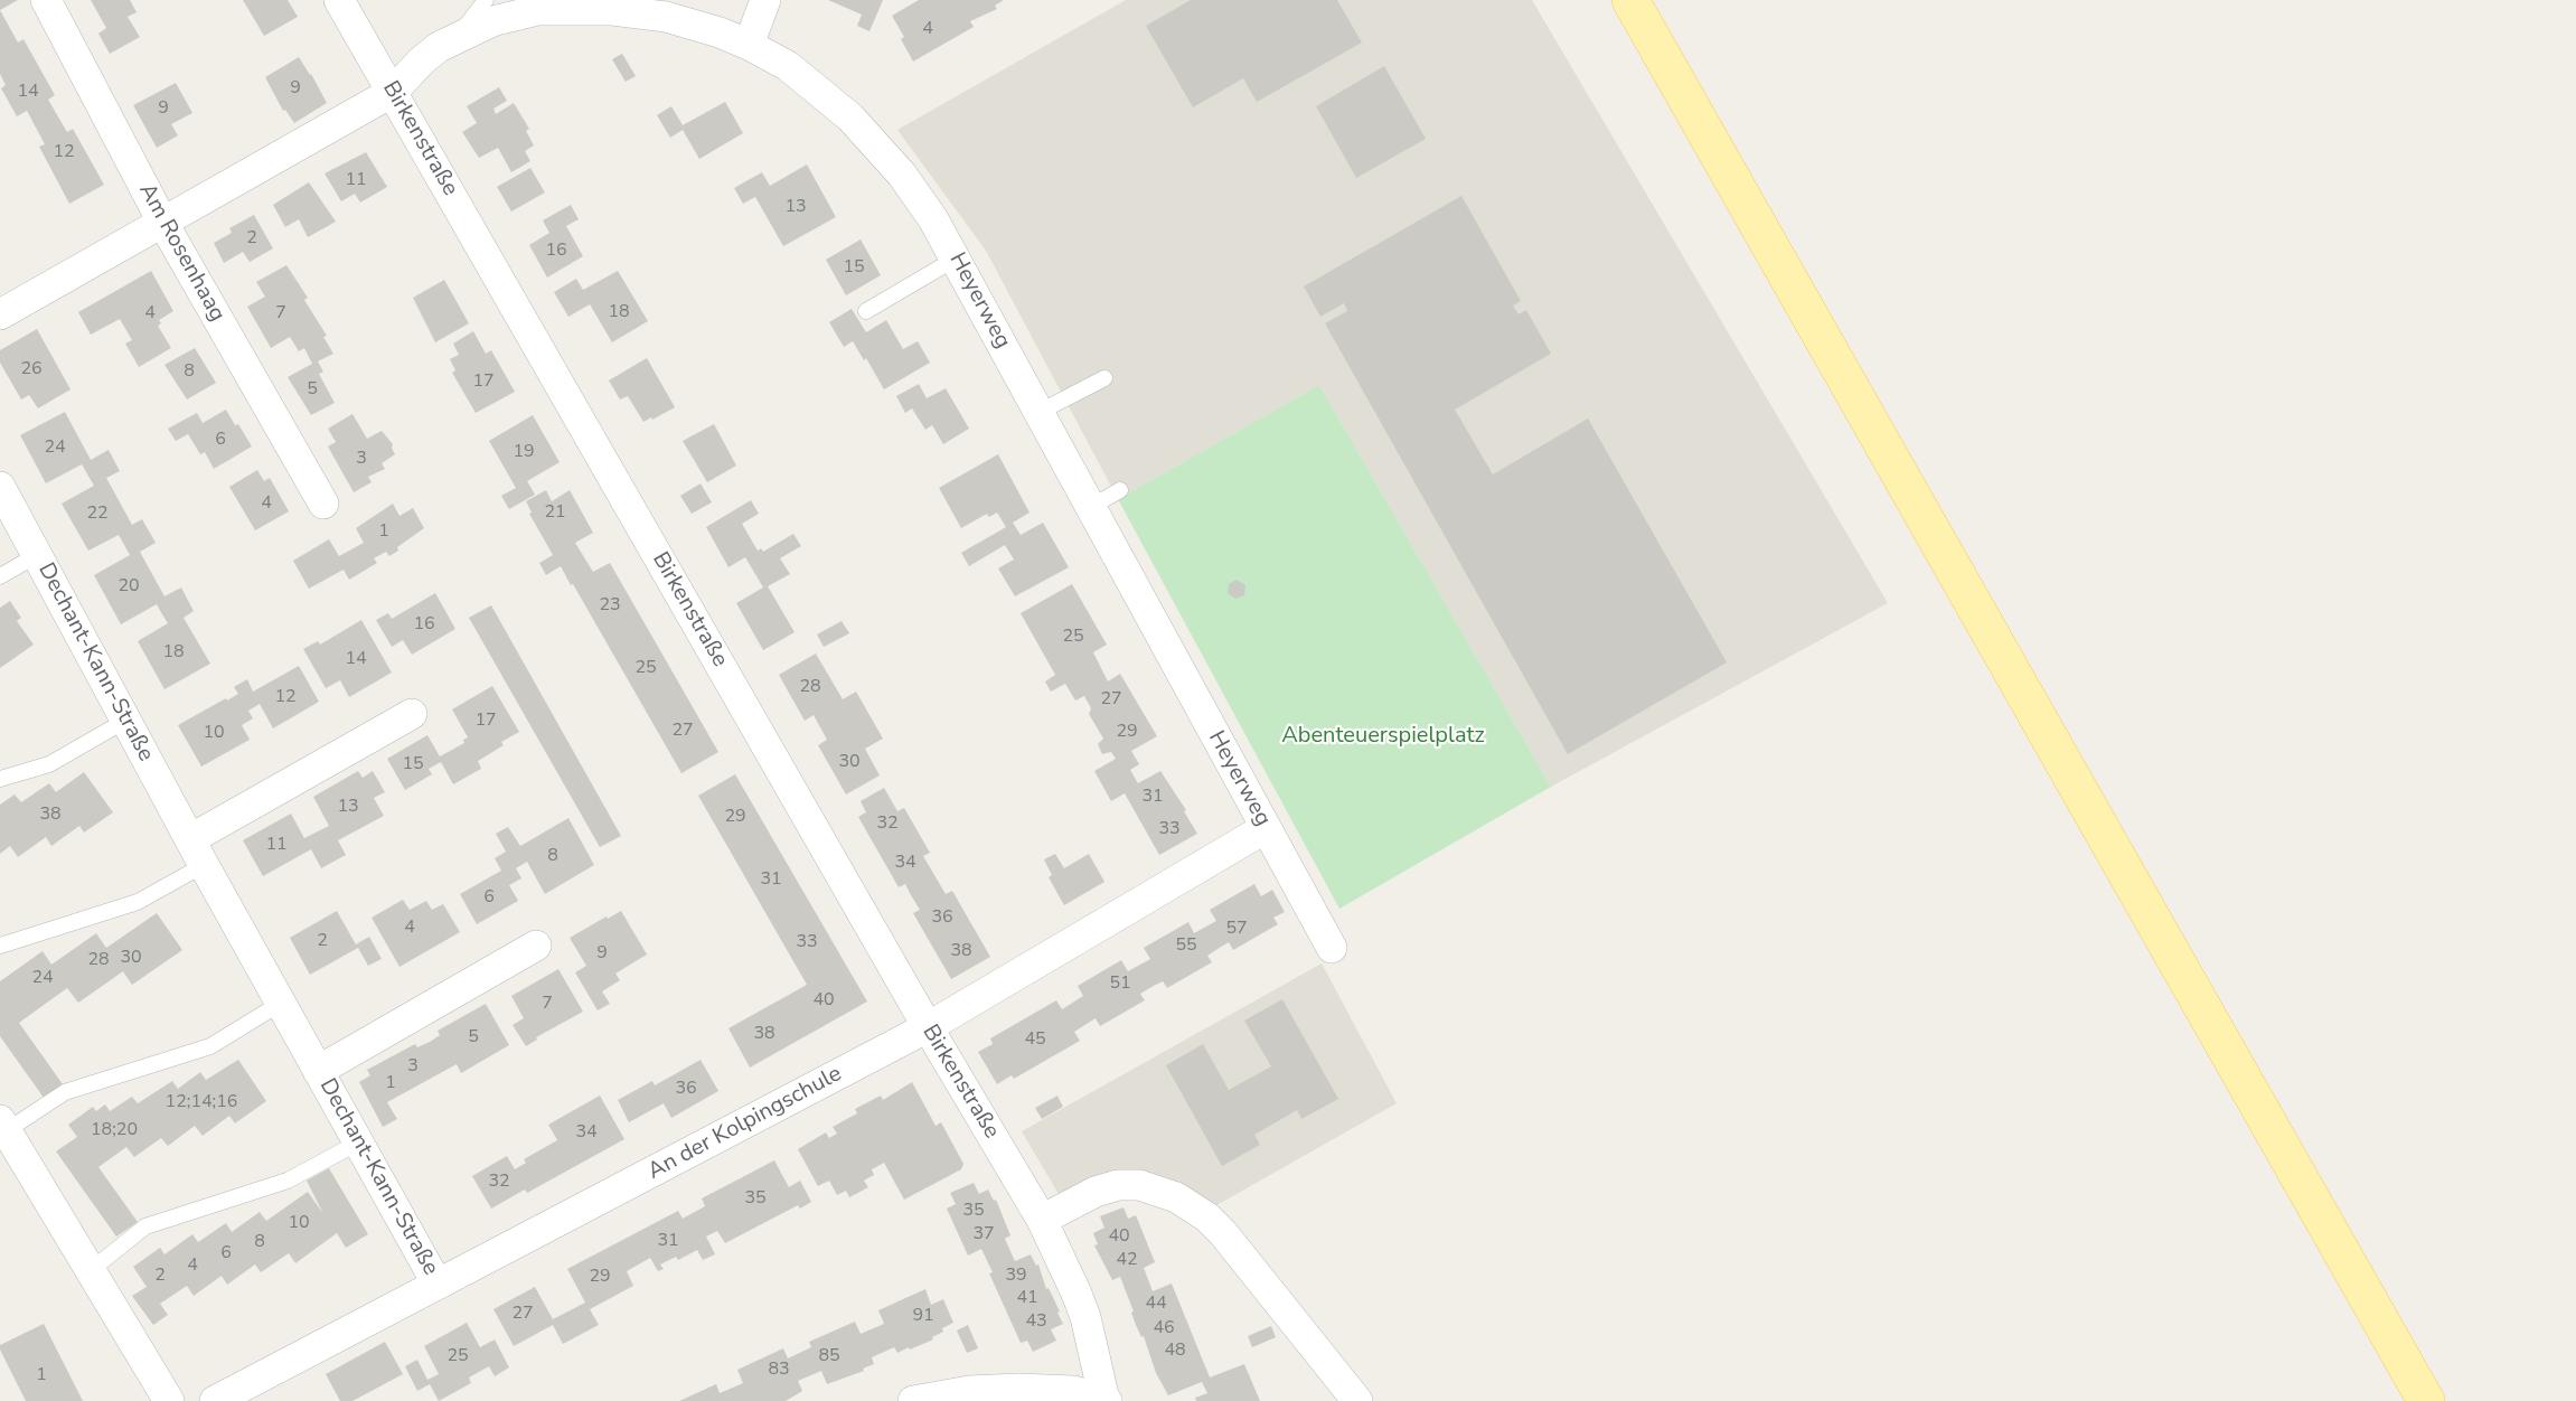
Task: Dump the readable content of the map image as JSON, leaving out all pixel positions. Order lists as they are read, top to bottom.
{
  "streets": {
    "street": [
      "Birkenstraße",
      "Am Rosenhaag",
      "Heyerweg",
      "Dechant-Kann-Straße",
      "An der Kolpingschule"
    ]
  },
  "crossings": [
    ["Birkenstraße", "Heyerweg"],
    ["Birkenstraße", "An der Kolpingschule"],
    ["Am Rosenhaag", "Heyerweg"],
    ["Heyerweg", "An der Kolpingschule"],
    ["Dechant-Kann-Straße", "An der Kolpingschule"]
  ],
  "parks": ["Abenteuerspielplatz"],
  "house_numbers": [
    "4",
    "9",
    "14",
    "9",
    "12",
    "11",
    "13",
    "2",
    "16",
    "15",
    "18",
    "4",
    "7",
    "26",
    "8",
    "17",
    "5",
    "6",
    "24",
    "19",
    "3",
    "4",
    "21",
    "22",
    "1",
    "20",
    "23",
    "16",
    "25",
    "18",
    "14",
    "25",
    "28",
    "12",
    "27",
    "17",
    "27",
    "29",
    "10",
    "30",
    "15",
    "31",
    "13",
    "38",
    "29",
    "32",
    "33",
    "11",
    "8",
    "34",
    "31",
    "6",
    "36",
    "4",
    "57",
    "2",
    "33",
    "55",
    "38",
    "9",
    "30",
    "28",
    "24",
    "51",
    "40",
    "7",
    "38",
    "5",
    "45",
    "3",
    "1",
    "36",
    "12;14;16",
    "18;20",
    "34",
    "32",
    "35",
    "35",
    "10",
    "37",
    "40",
    "31",
    "8",
    "6",
    "42",
    "4",
    "2",
    "39",
    "29",
    "41",
    "44",
    "27",
    "91",
    "43",
    "46",
    "48",
    "25",
    "85",
    "83",
    "1"
  ]
}
